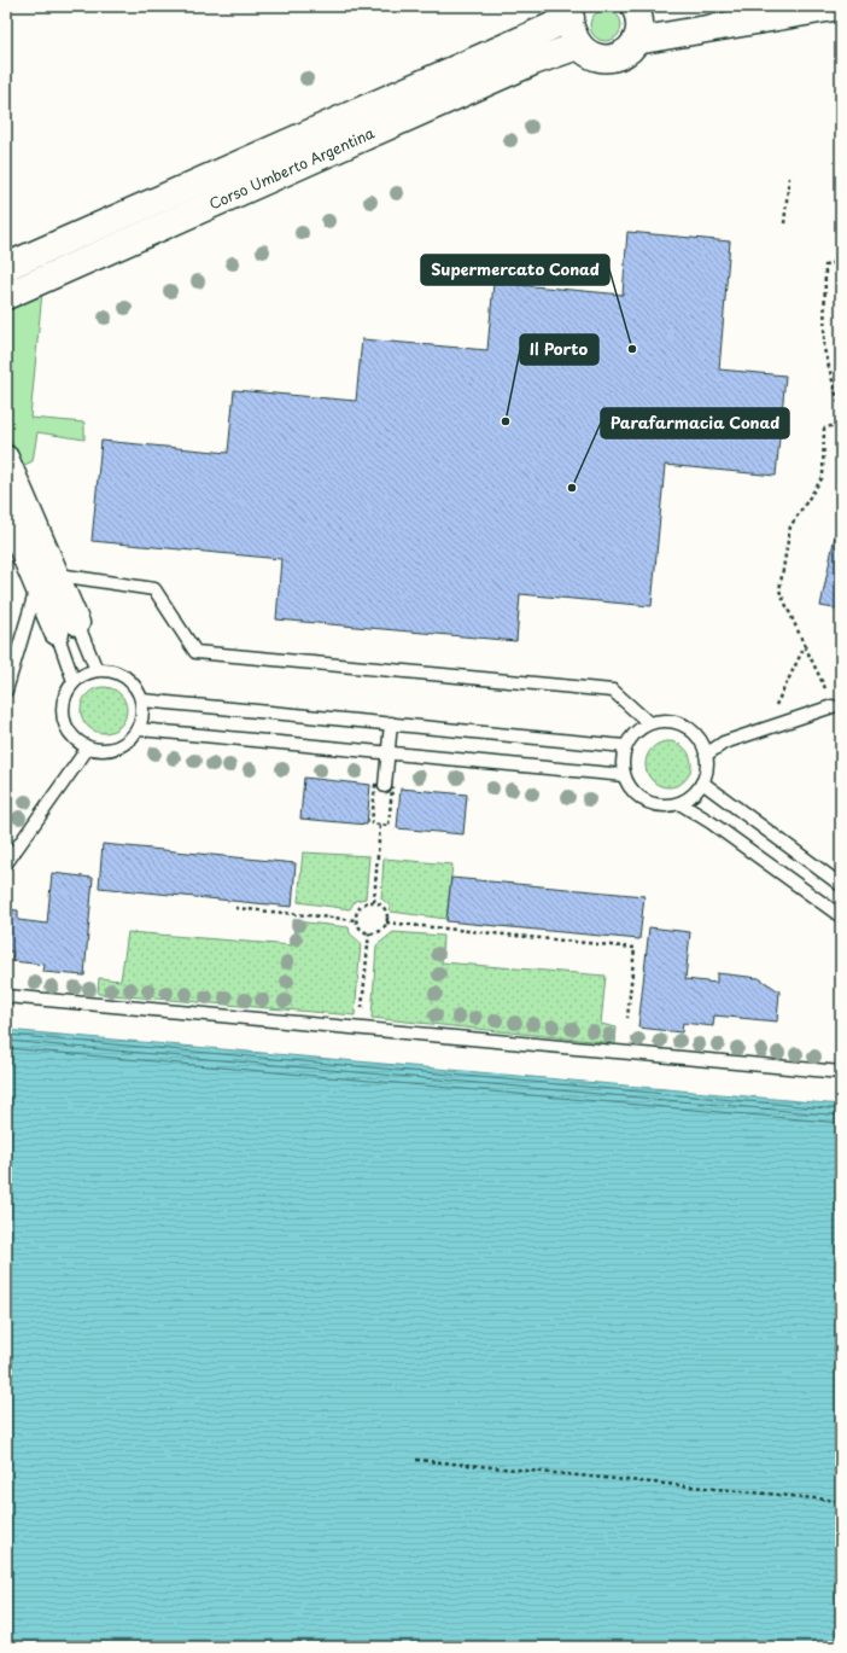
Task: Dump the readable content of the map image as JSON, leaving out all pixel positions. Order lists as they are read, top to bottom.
{
  "streets": {
    "street": ["Corso Umberto Argentina"]
  },
  "places": ["Supermercato Conad", "Il Porto", "Parafarmacia Conad"]
}
